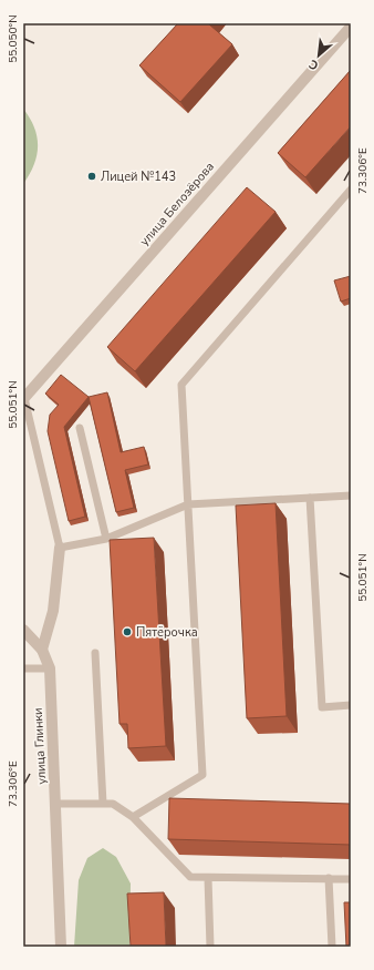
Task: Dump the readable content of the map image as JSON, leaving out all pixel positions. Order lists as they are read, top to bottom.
{
  "streets": {
    "street": ["улица Белозёрова", "улица Глинки"]
  },
  "places": ["Лицей №143", "Пятёрочка"],
  "north": "bottom left",
  "coordinates": ["55.050°N", "73.306°E", "55.051°N"]
}
